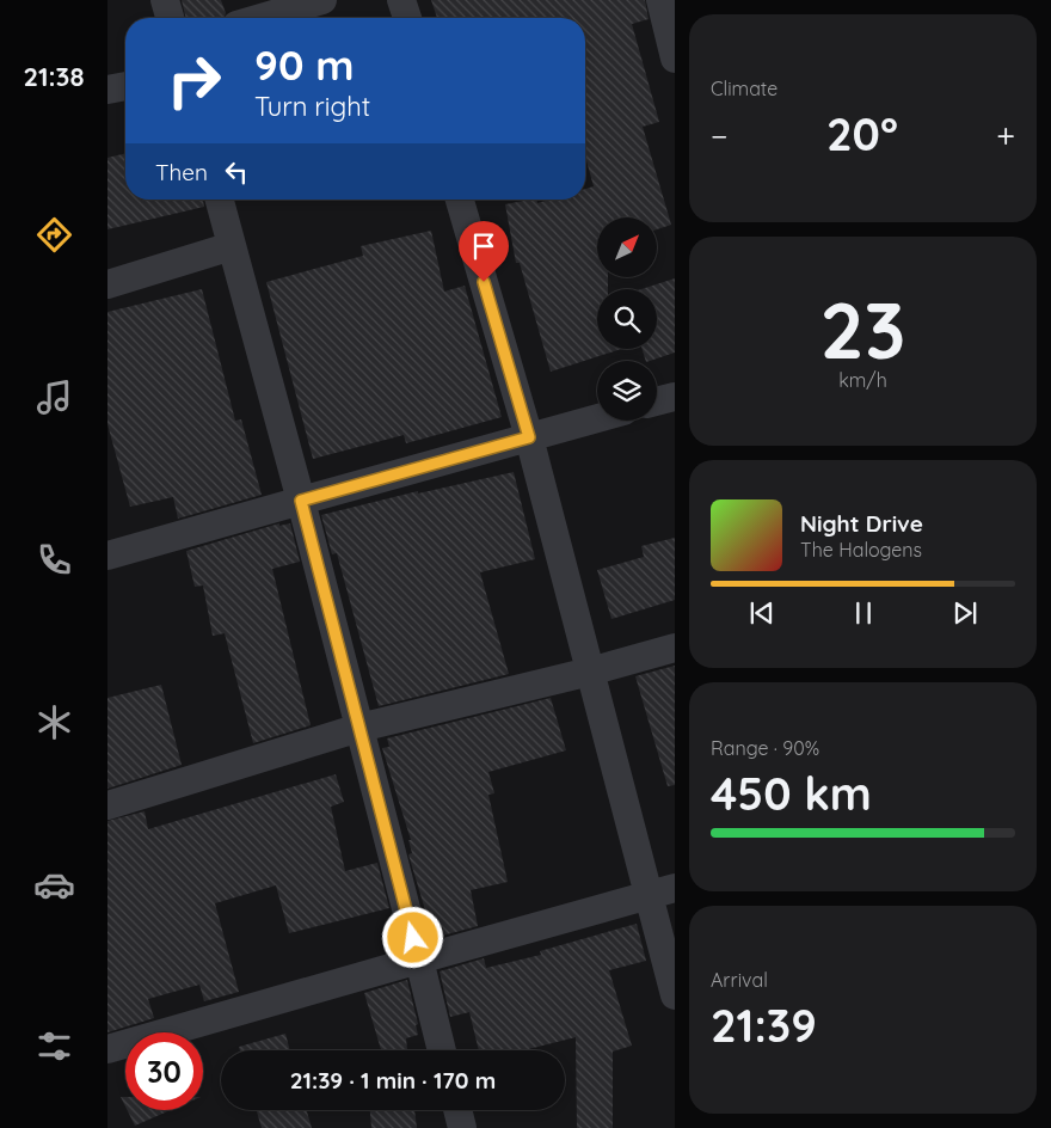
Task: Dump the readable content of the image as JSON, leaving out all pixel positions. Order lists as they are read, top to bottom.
{
  "north": "top right",
  "page": {
    "tabs": "21:38",
    "tile": [
      "Climate",
      ["23", "km/h"],
      ["Range · 90%", "450 km"],
      ["Arrival", "21:39"]
    ],
    "turn": ["90 m", "Turn right"],
    "heat": ["−", "20°", "+"],
    "then": "Then",
    "song": ["Night Drive", "The Halogens"],
    "limit": "30",
    "trip": "21:39 · 1 min · 170 m"
  }
}
